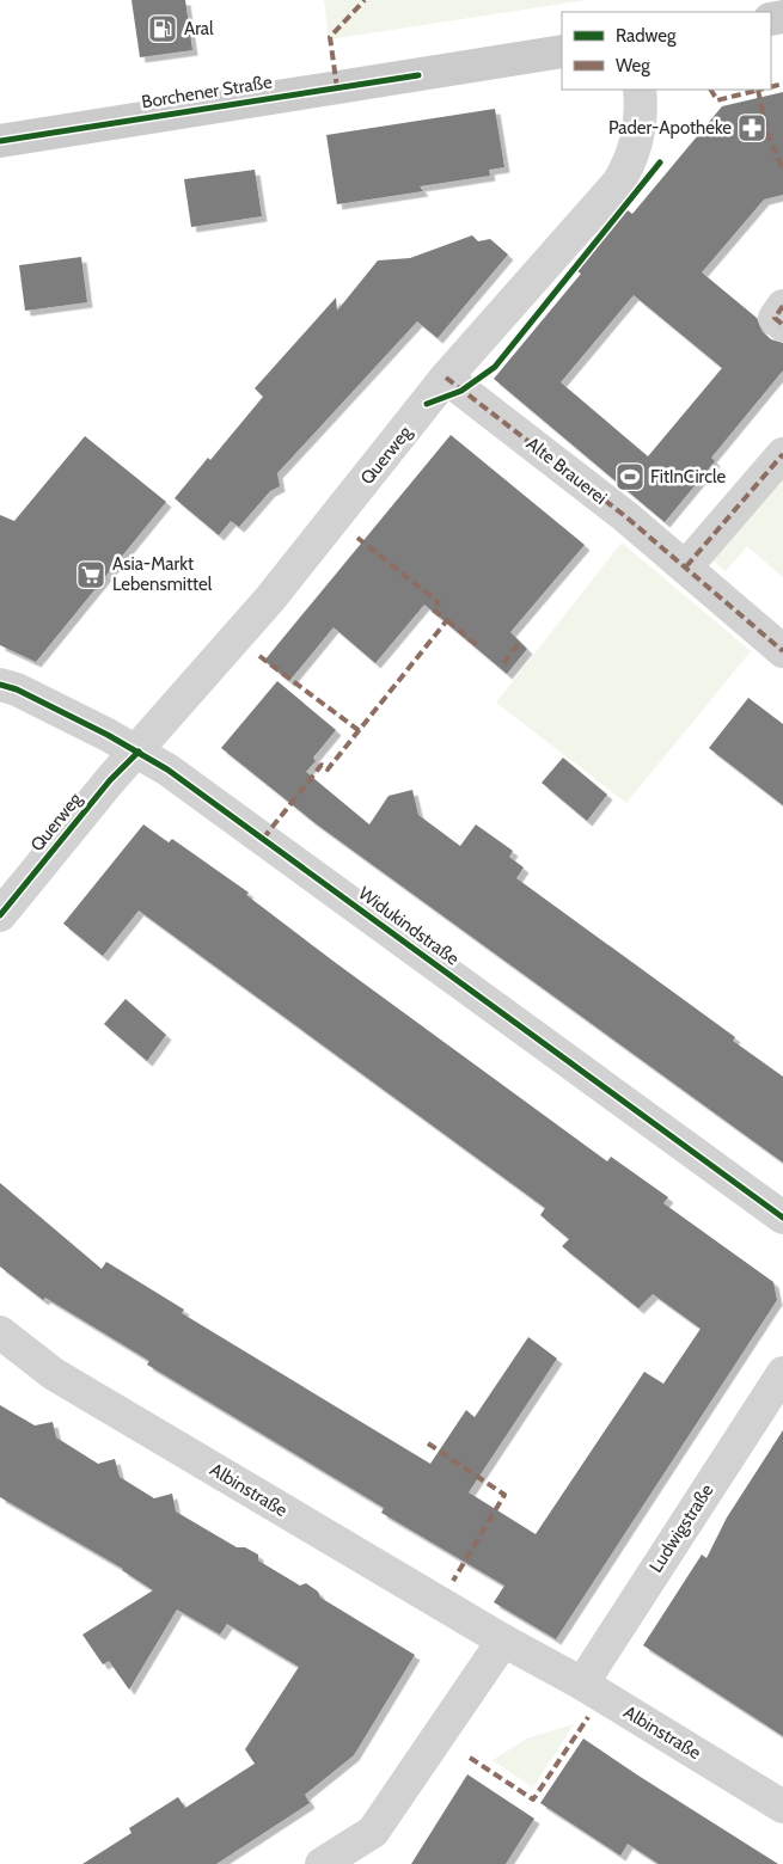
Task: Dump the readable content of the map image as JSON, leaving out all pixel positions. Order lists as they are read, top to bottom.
{
  "streets": {
    "main road": ["Borchener Straße"],
    "street": [
      "Querweg",
      "Alte Brauerei",
      "Widukindstraße",
      "Albinstraße",
      "Ludwigstraße"
    ]
  },
  "crossings": [
    ["Querweg", "Alte Brauerei"],
    ["Querweg", "Widukindstraße"],
    ["Albinstraße", "Ludwigstraße"]
  ],
  "places": {
    "fuel station": ["Aral"],
    "pharmacy": ["Pader-Apotheke"],
    "sports": ["FitInCircle"],
    "supermarket": ["Asia-Markt Lebensmittel"]
  },
  "legend": ["Radweg", "Weg"]
}
